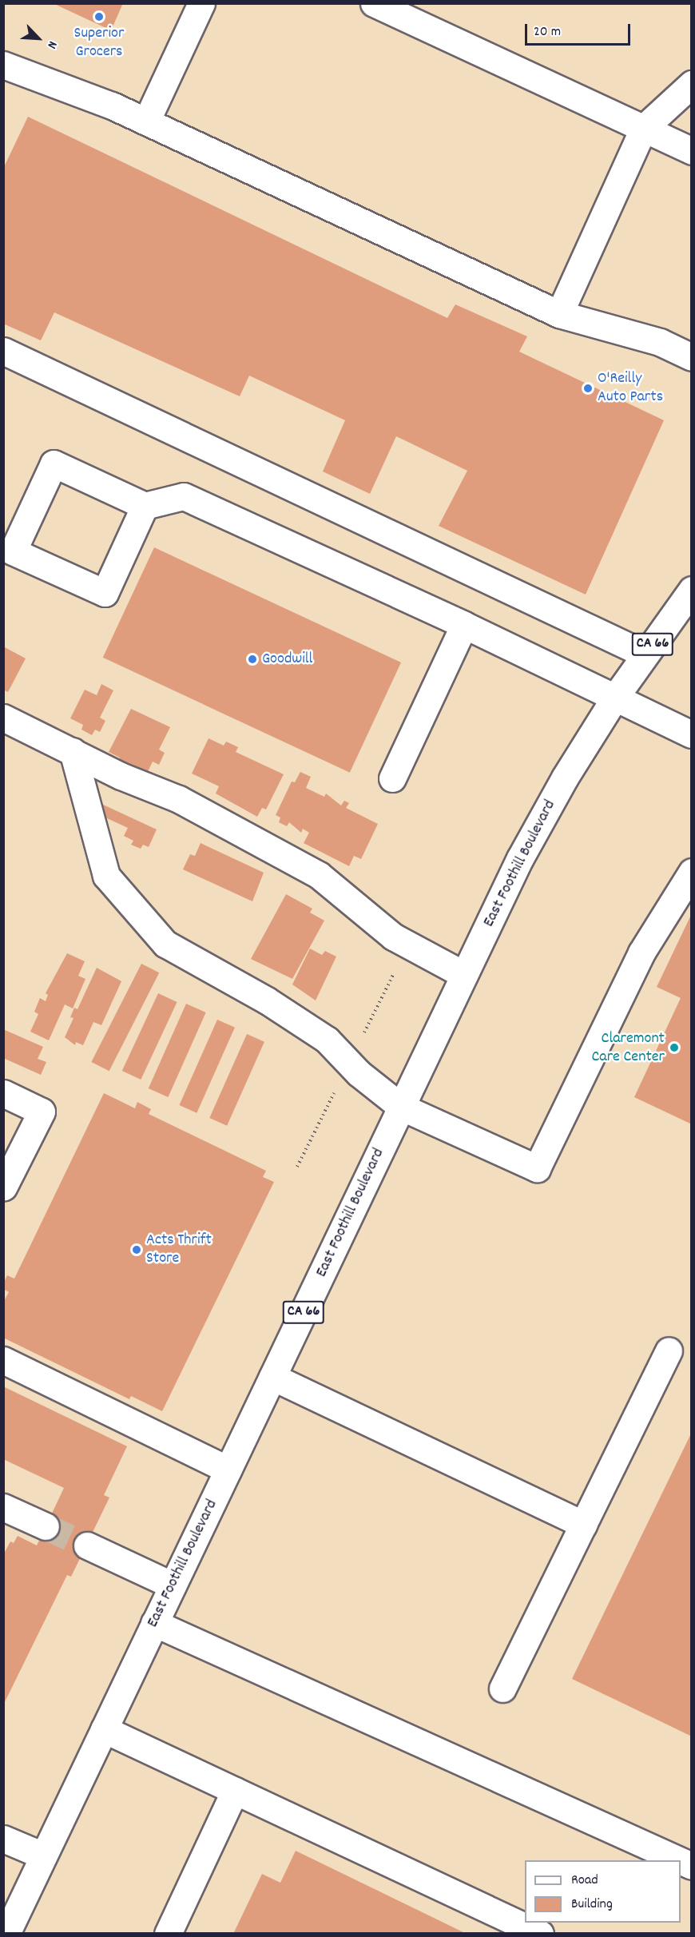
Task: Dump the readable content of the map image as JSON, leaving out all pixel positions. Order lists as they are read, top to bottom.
{
  "streets": {
    "main road": ["CA 66", "East Foothill Boulevard"]
  },
  "places": [
    "Superior Grocers",
    "O'Reilly Auto Parts",
    "Goodwill",
    "Claremont Care Center",
    "Acts Thrift Store"
  ],
  "legend": ["Road", "Building"],
  "scale_bar": "20 m",
  "north": "bottom right"
}
